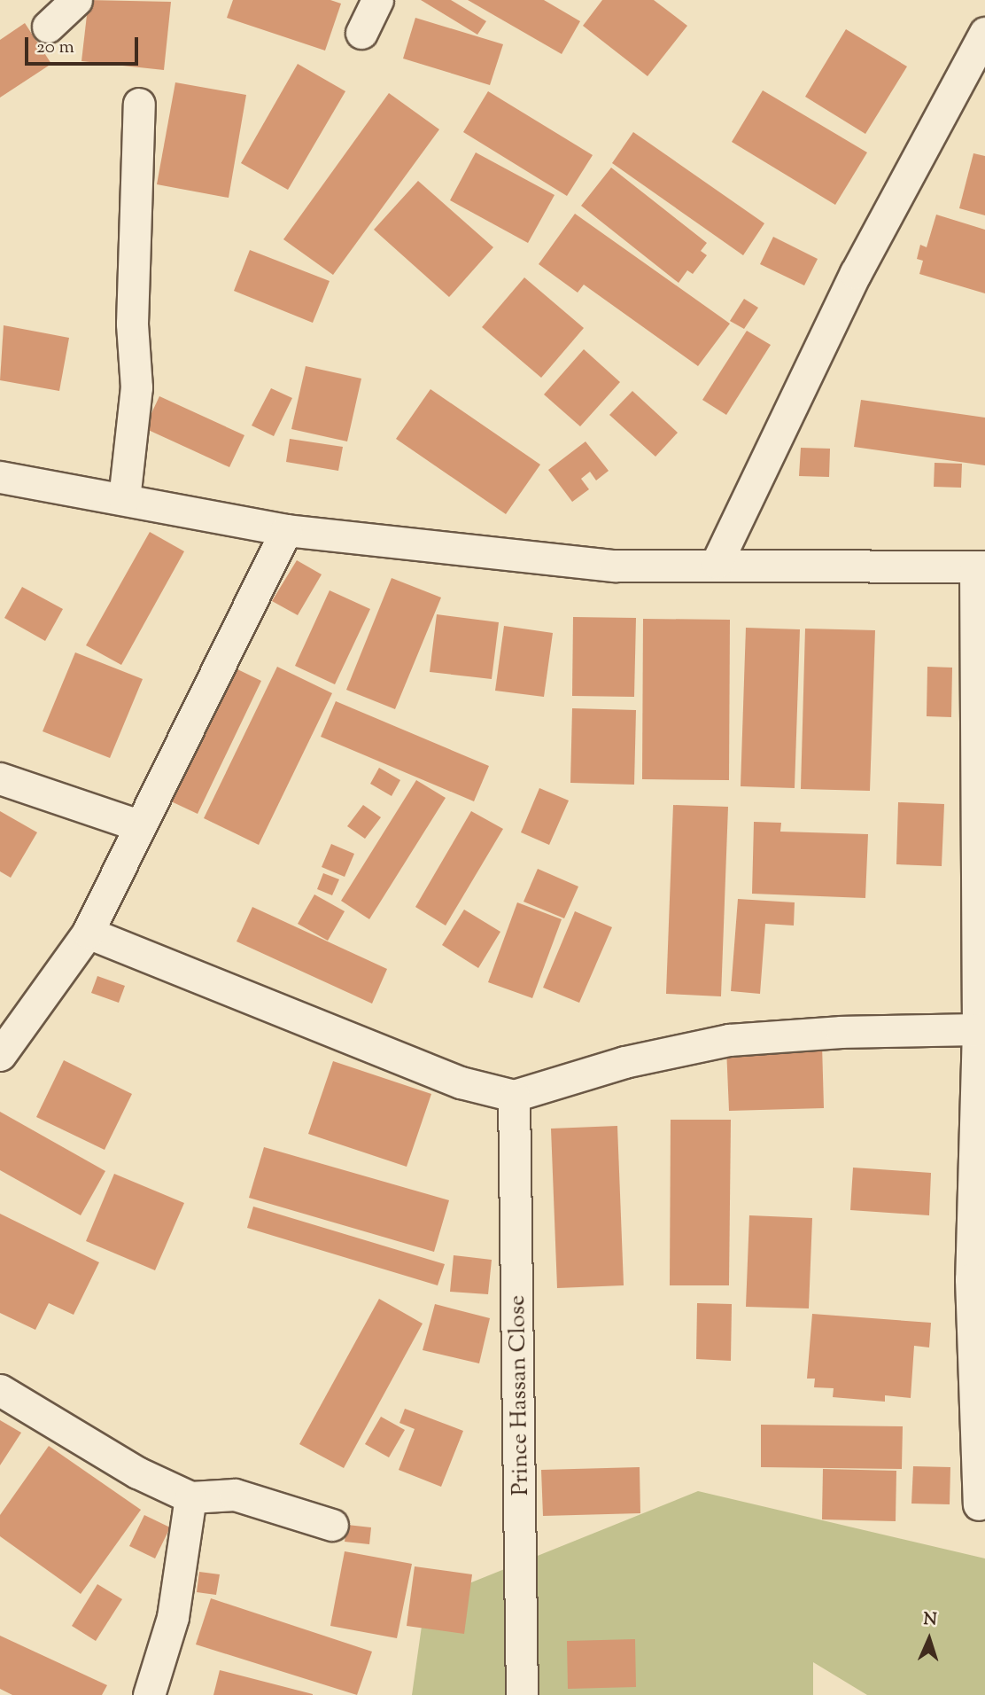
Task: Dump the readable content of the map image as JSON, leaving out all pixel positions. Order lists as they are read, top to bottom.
{
  "streets": {
    "street": ["Prince Hassan Close"]
  },
  "scale_bar": "20 m",
  "north": "top"
}
